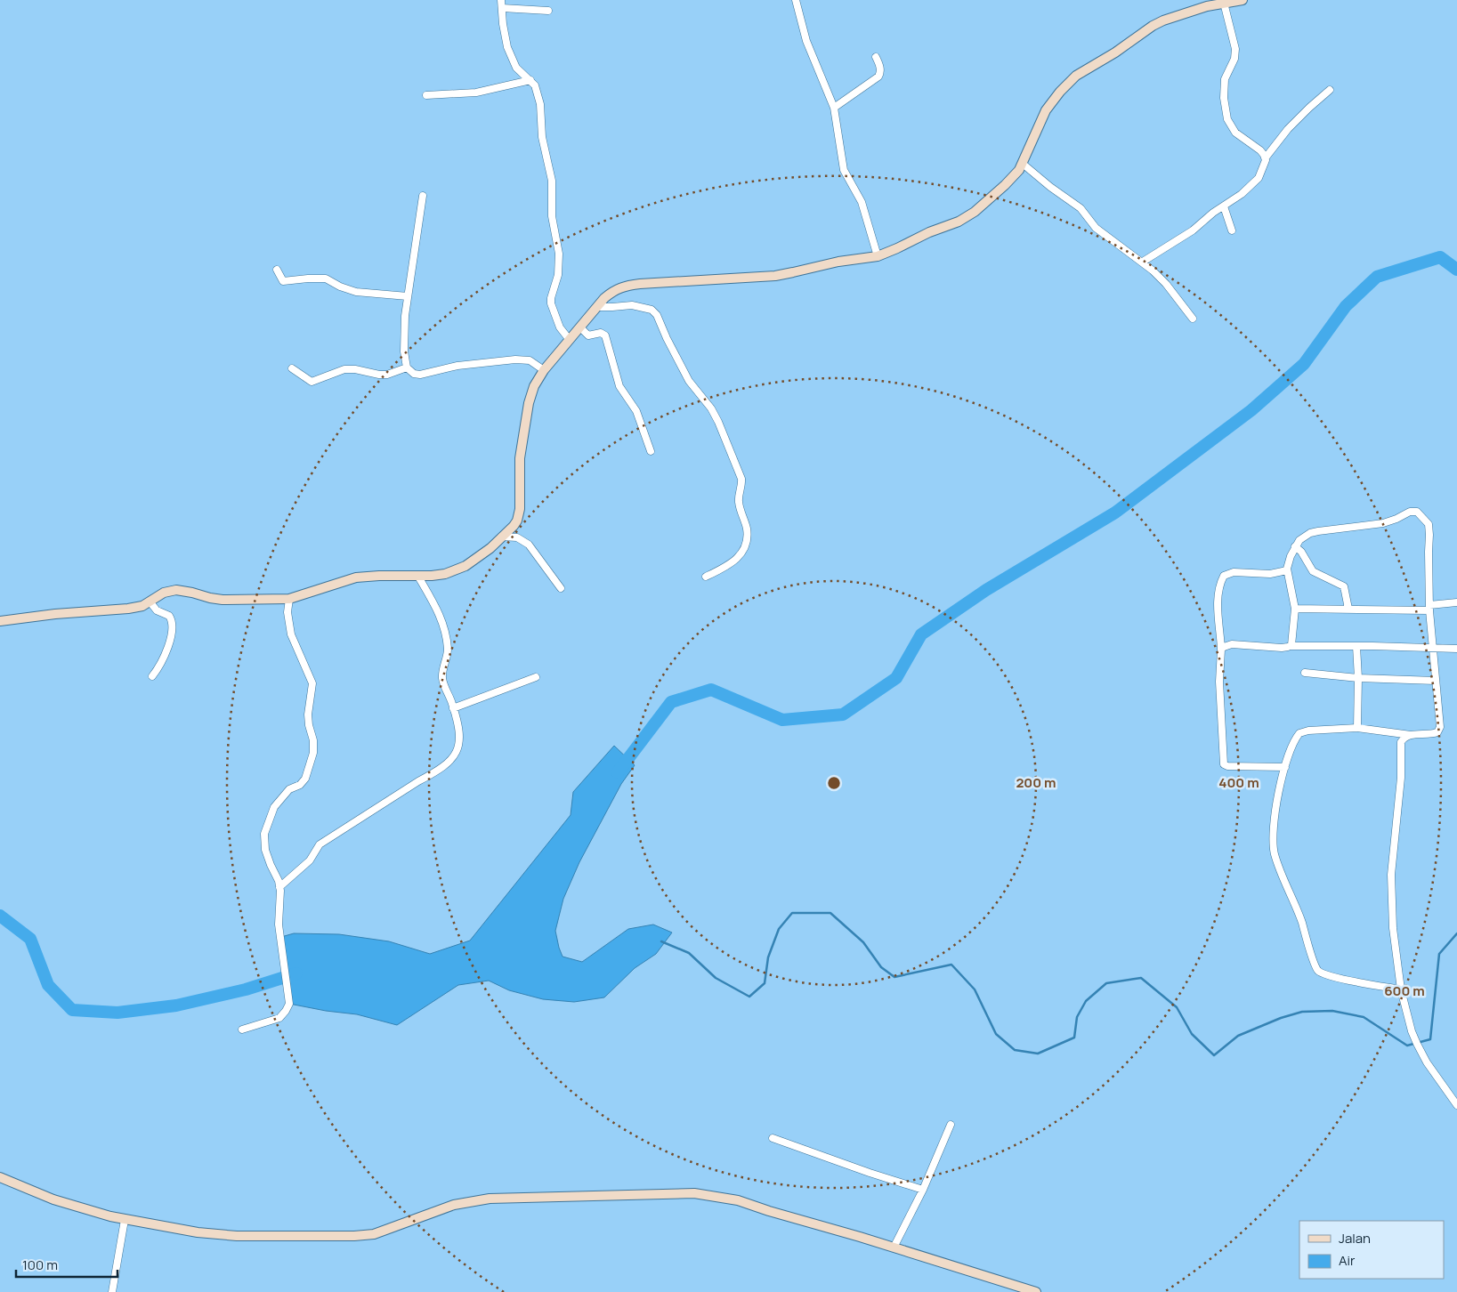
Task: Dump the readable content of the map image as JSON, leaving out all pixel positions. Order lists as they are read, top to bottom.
{
  "legend": ["Jalan", "Air"],
  "scale_bar": "100 m",
  "rings": ["200 m", "400 m", "600 m"]
}
